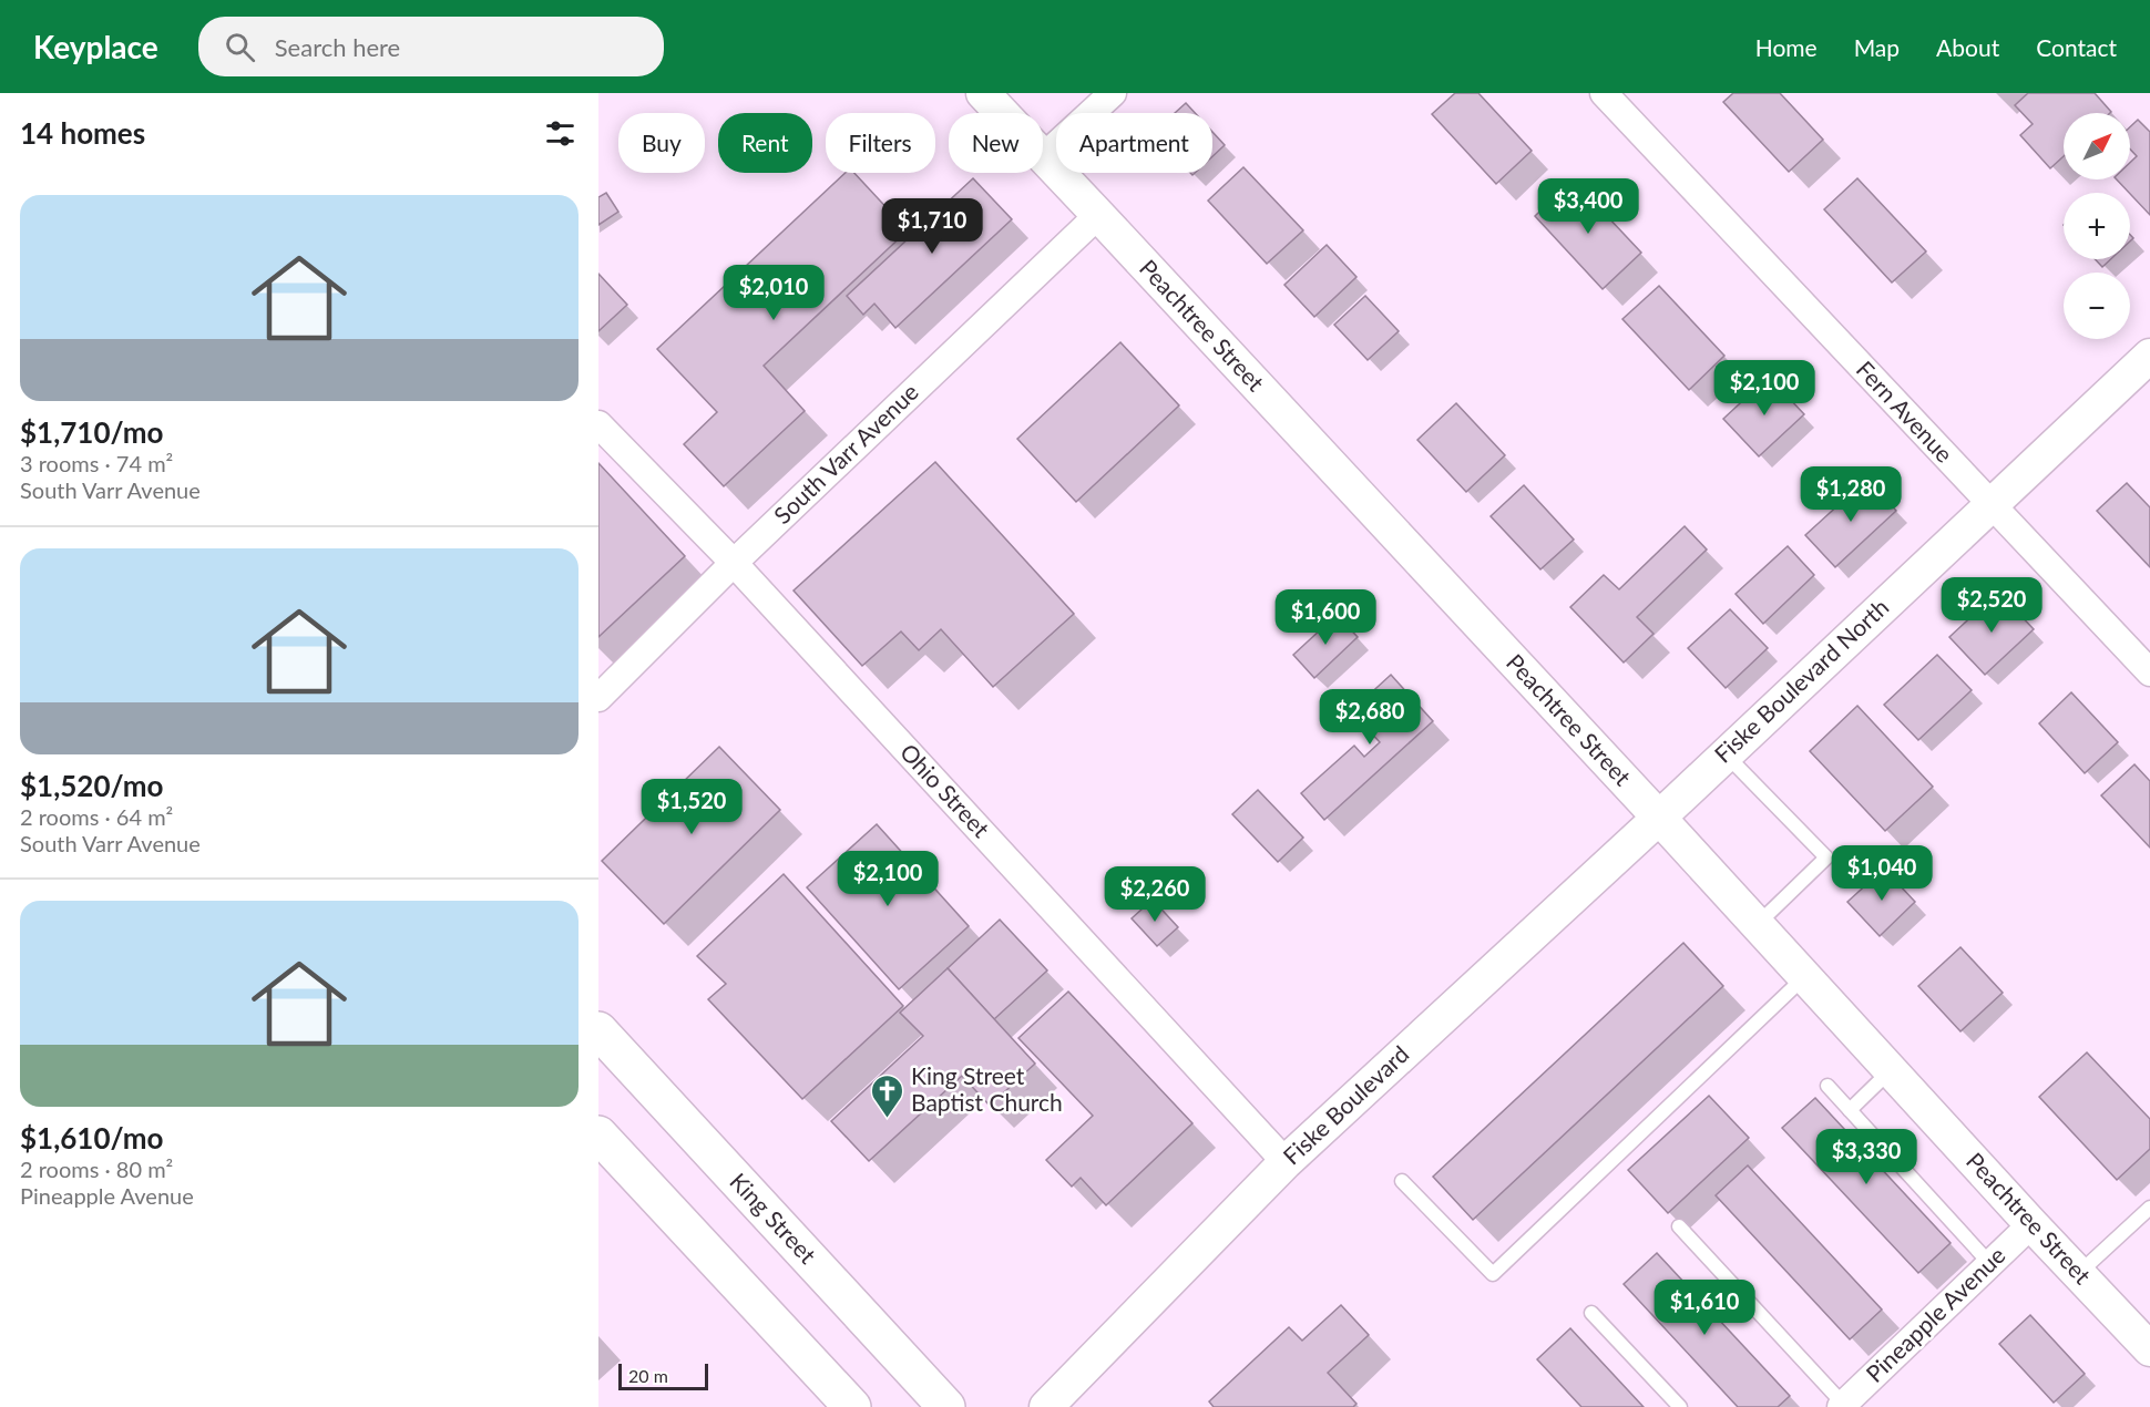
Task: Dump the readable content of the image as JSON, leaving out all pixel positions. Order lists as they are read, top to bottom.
{
  "streets": {
    "main road": ["King Street"],
    "street": [
      "Peachtree Street",
      "Fern Avenue",
      "South Varr Avenue",
      "Fiske Boulevard North",
      "Ohio Street",
      "Fiske Boulevard",
      "Pineapple Avenue"
    ]
  },
  "crossings": [
    ["Peachtree Street", "South Varr Avenue"],
    ["Peachtree Street", "Fiske Boulevard North"],
    ["Peachtree Street", "Fiske Boulevard"],
    ["Peachtree Street", "Pineapple Avenue"],
    ["Fern Avenue", "Fiske Boulevard North"],
    ["South Varr Avenue", "Ohio Street"],
    ["Fiske Boulevard North", "Fiske Boulevard"],
    ["Ohio Street", "Fiske Boulevard"]
  ],
  "places": {
    "church": ["King Street Baptist Church"]
  },
  "scale_bar": "20 m",
  "north": "top right",
  "page": {
    "header": "Keyplace",
    "search": "Search here",
    "nav": [
      "Home",
      "Map",
      "About",
      "Contact"
    ],
    "heading": "14 homes",
    "map_buttons": ["+", "−"],
    "chip": [
      "Buy",
      "Rent",
      "Filters",
      "New",
      "Apartment"
    ],
    "list": [
      {
        "name": "$1,710/mo",
        "note": "3 rooms · 74 m² · South Varr Avenue"
      },
      {
        "name": "$1,520/mo",
        "note": "2 rooms · 64 m² · South Varr Avenue"
      },
      {
        "name": "$1,610/mo",
        "note": "2 rooms · 80 m² · Pineapple Avenue"
      }
    ],
    "price": [
      "$3,400",
      "$1,710",
      "$2,010",
      "$2,100",
      "$1,280",
      "$2,520",
      "$1,600",
      "$2,680",
      "$1,520",
      "$1,040",
      "$2,100",
      "$2,260",
      "$3,330",
      "$1,610"
    ],
    "scale": "20 m"
  }
}
